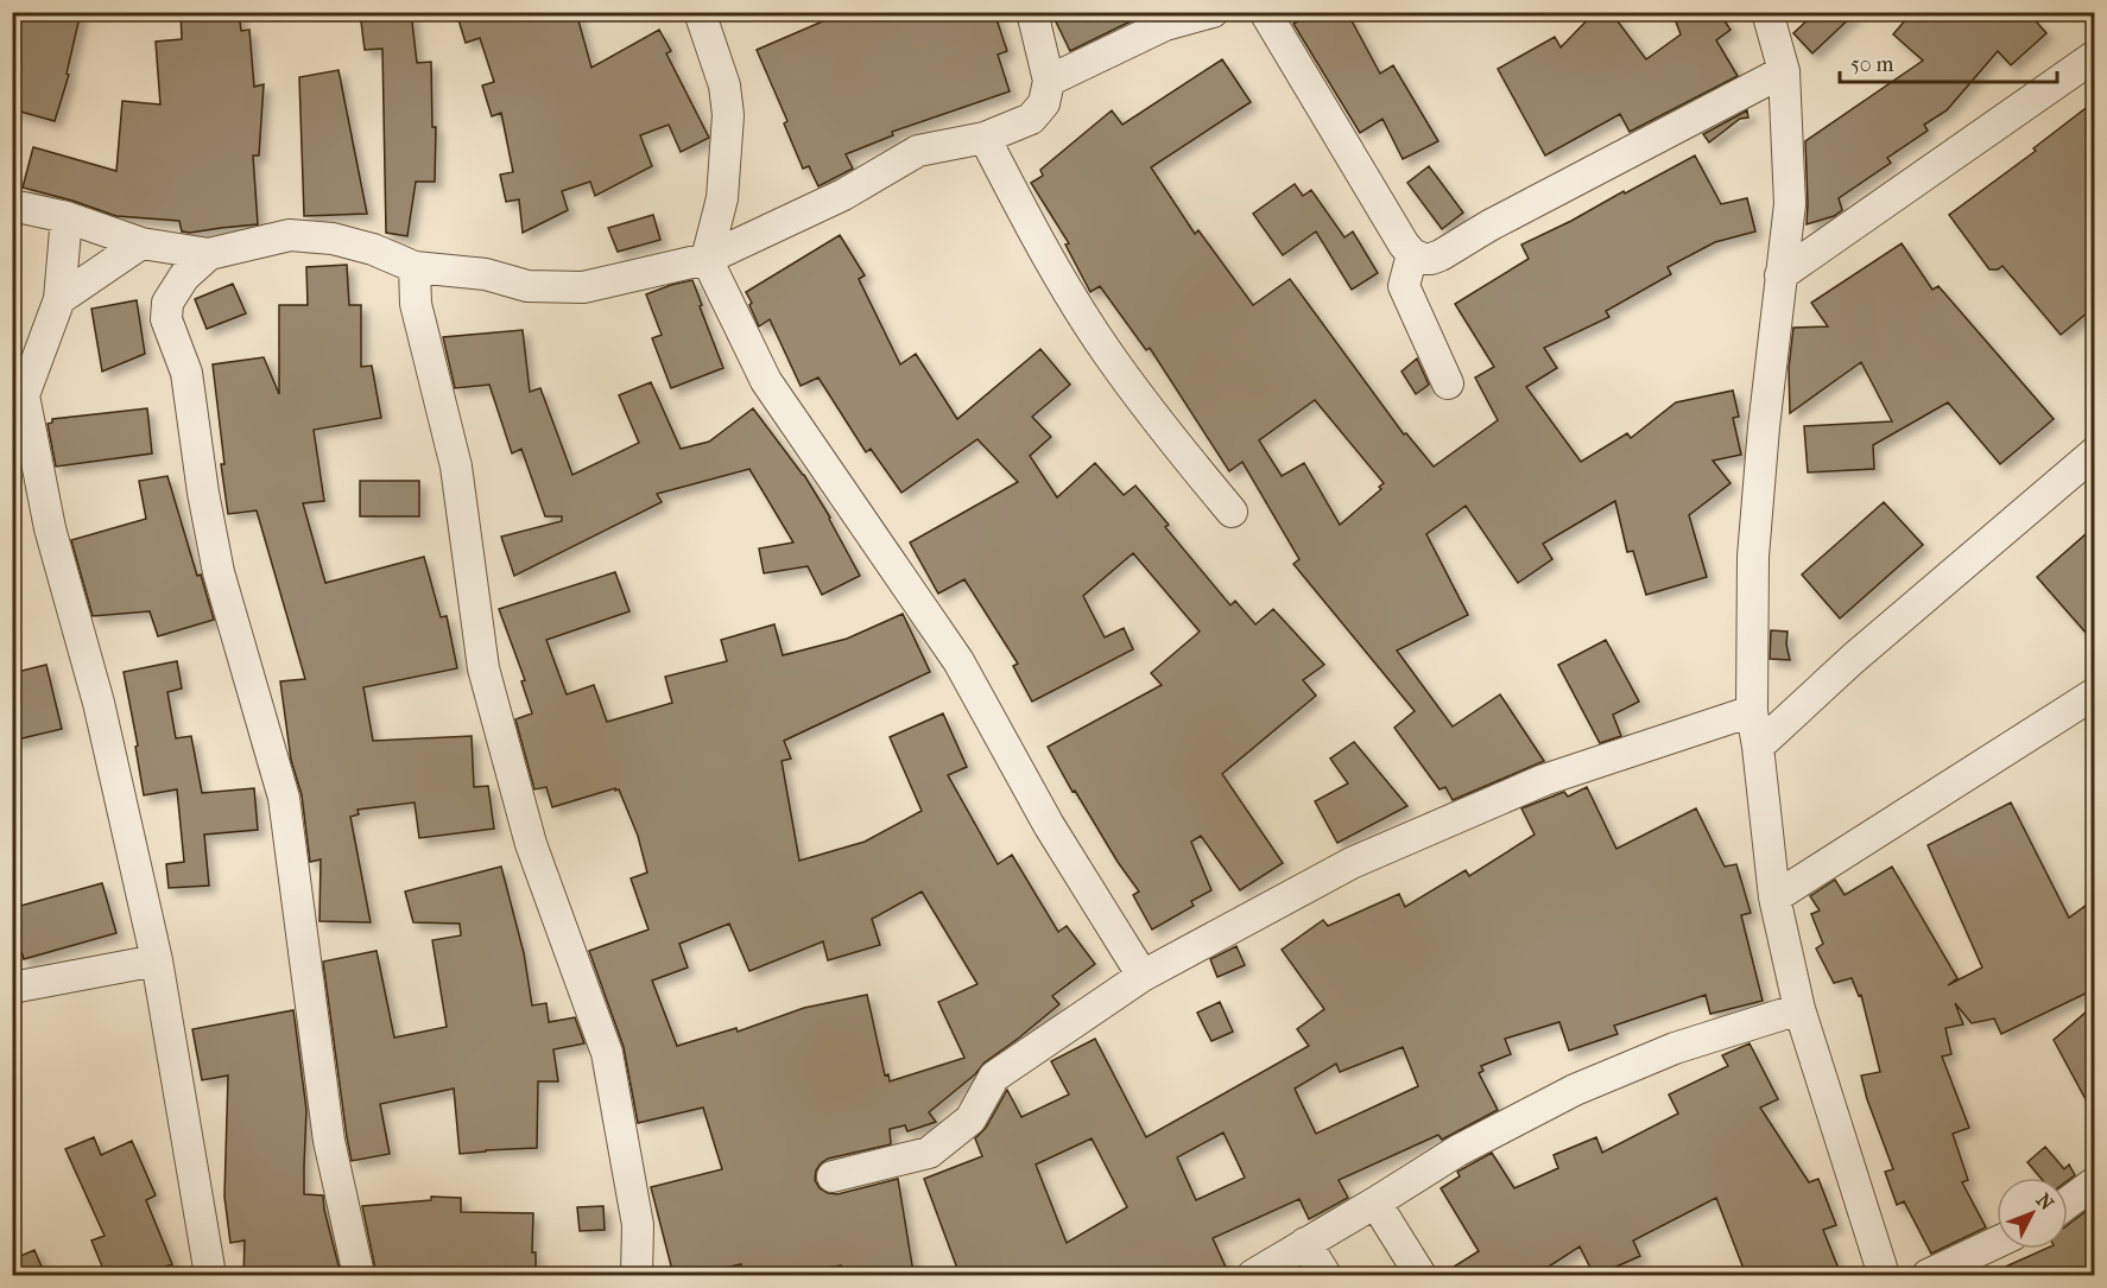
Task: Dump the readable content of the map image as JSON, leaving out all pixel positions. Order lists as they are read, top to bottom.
{
  "scale_bar": "50 m",
  "north": "top right"
}
